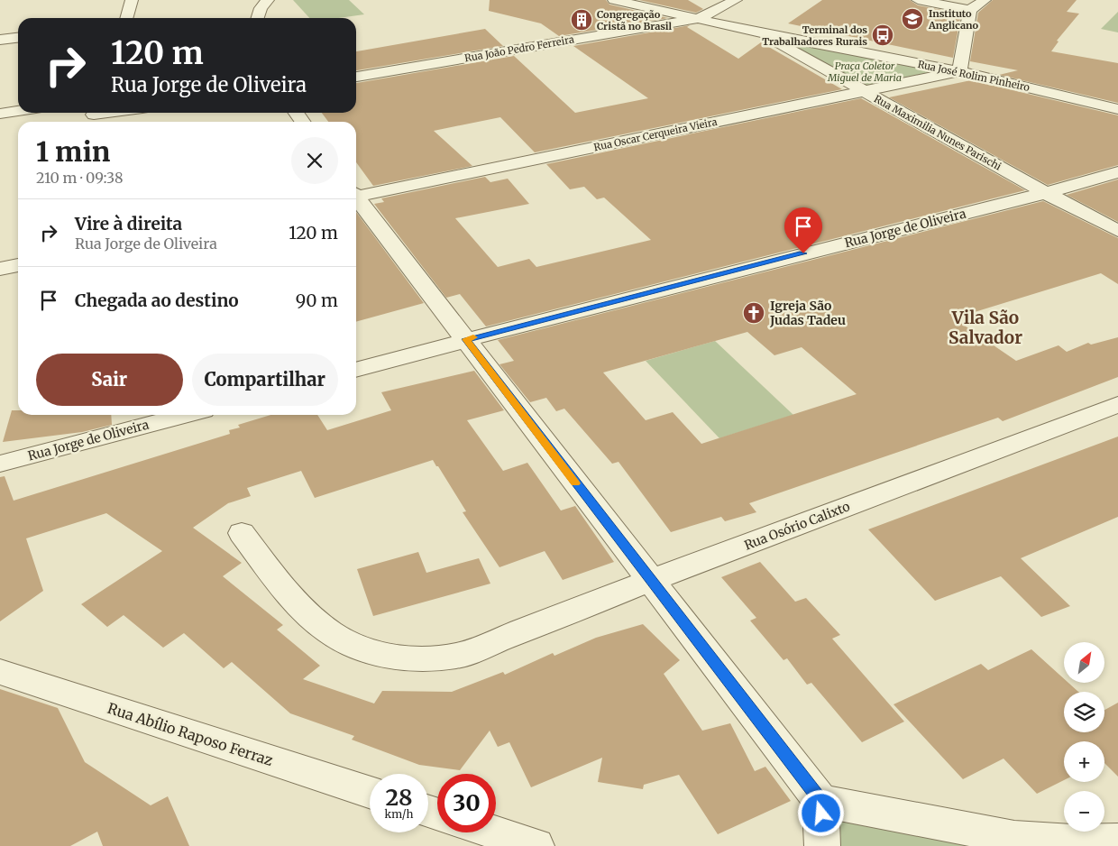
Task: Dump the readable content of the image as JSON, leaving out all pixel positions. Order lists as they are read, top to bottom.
{
  "streets": {
    "street": [
      "Rua João Pedro Ferreira",
      "Rua José Rolim Pinheiro",
      "Rua Maximilia Nunes Parischi",
      "Rua Oscar Cerqueira Vieira",
      "Rua Jorge de Oliveira",
      "Rua Osório Calixto",
      "Rua Abílio Raposo Ferraz"
    ]
  },
  "crossings": [
    ["Rua João Pedro Ferreira", "Rua José Rolim Pinheiro"],
    ["Rua José Rolim Pinheiro", "Rua Maximilia Nunes Parischi"],
    ["Rua José Rolim Pinheiro", "Rua Oscar Cerqueira Vieira"],
    ["Rua Maximilia Nunes Parischi", "Rua Oscar Cerqueira Vieira"],
    ["Rua Maximilia Nunes Parischi", "Rua Jorge de Oliveira"]
  ],
  "districts": ["Vila São Salvador"],
  "parks": ["Praça Coletor Miguel de Maria"],
  "places": {
    "school or university": ["Instituto Anglicano"],
    "building": ["Congregação Cristã no Brasil"],
    "bus stop": ["Terminal dos Trabalhadores Rurais"],
    "church": ["Igreja São Judas Tadeu"]
  },
  "north": "top right",
  "page": {
    "turn": ["120 m", "Rua Jorge de Oliveira"],
    "heading": ["1 min", "210 m · 09:38"],
    "list": [
      {
        "name": "Vire à direita",
        "note": "Rua Jorge de Oliveira",
        "value": "120 m"
      },
      {
        "name": "Chegada ao destino",
        "value": "90 m"
      }
    ],
    "buttons": ["Sair", "Compartilhar"],
    "map_buttons": ["+", "−"],
    "speed": "28 km/h",
    "limit": "30"
  }
}
